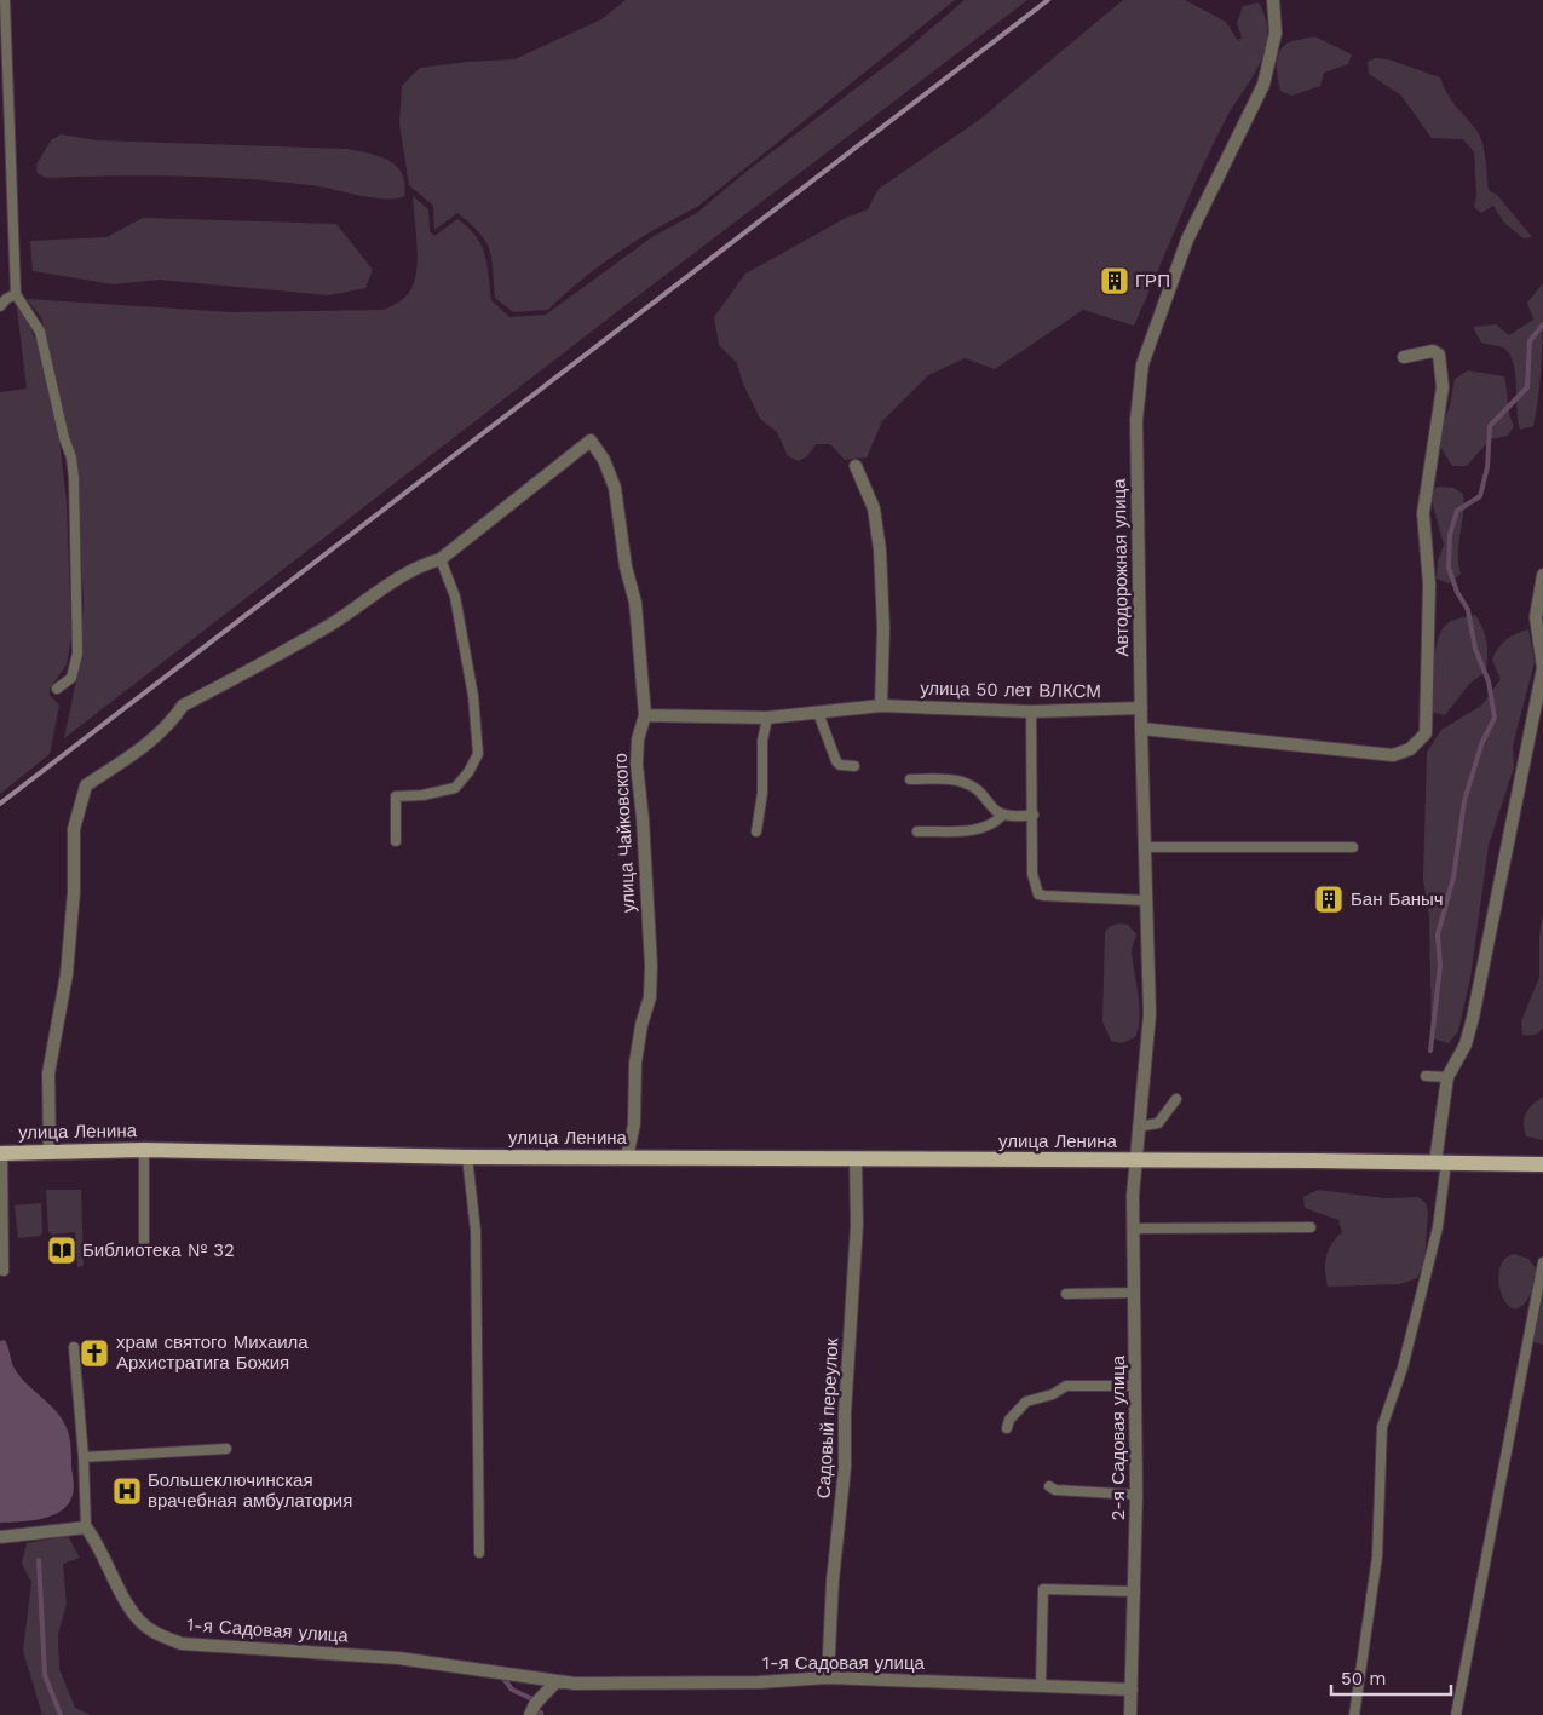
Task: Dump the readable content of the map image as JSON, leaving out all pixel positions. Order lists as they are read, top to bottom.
{
  "streets": {
    "main road": ["улица Ленина"],
    "street": [
      "Автодорожная улица",
      "улица 50 лет ВЛКСМ",
      "улица Чайковского",
      "Садовый переулок",
      "2-я Садовая улица",
      "1-я Садовая улица"
    ]
  },
  "crossings": [
    ["Автодорожная улица", "улица 50 лет ВЛКСМ"],
    ["Автодорожная улица", "улица Ленина"],
    ["Автодорожная улица", "2-я Садовая улица"],
    ["улица 50 лет ВЛКСМ", "улица Чайковского"],
    ["улица Чайковского", "улица Ленина"],
    ["улица Ленина", "Садовый переулок"],
    ["улица Ленина", "2-я Садовая улица"],
    ["Садовый переулок", "1-я Садовая улица"],
    ["2-я Садовая улица", "1-я Садовая улица"]
  ],
  "places": {
    "building": ["ГРП", "Бан Баныч"],
    "library": ["Библиотека № 32"],
    "church": ["храм святого Михаила Архистратига Божия"],
    "hospital": ["Большеключинская врачебная амбулатория"]
  },
  "scale_bar": "50 m"
}
